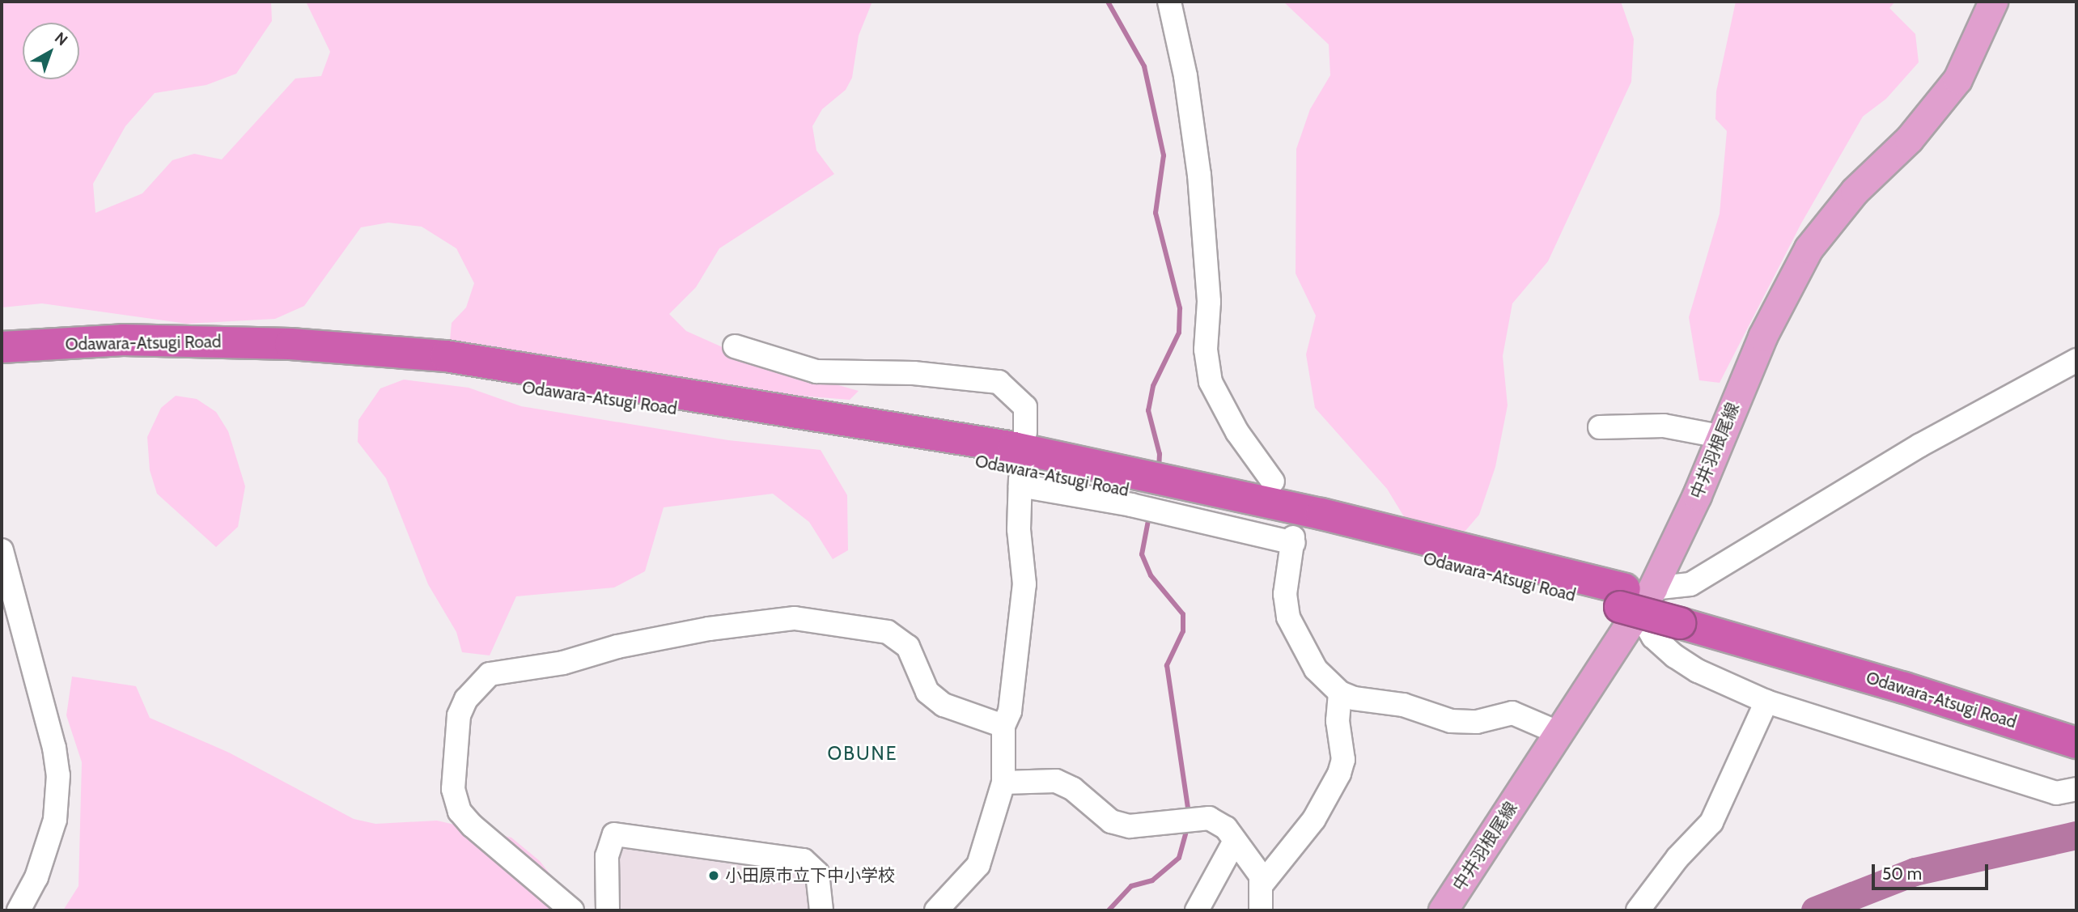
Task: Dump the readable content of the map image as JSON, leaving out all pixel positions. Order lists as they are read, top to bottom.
{
  "streets": {
    "highway": ["Odawara-Atsugi Road"],
    "main road": ["中井羽根尾線"]
  },
  "crossings": [
    ["Odawara-Atsugi Road", "中井羽根尾線"]
  ],
  "districts": ["OBUNE"],
  "places": ["小田原市立下中小学校"],
  "scale_bar": "50 m",
  "north": "top right"
}
